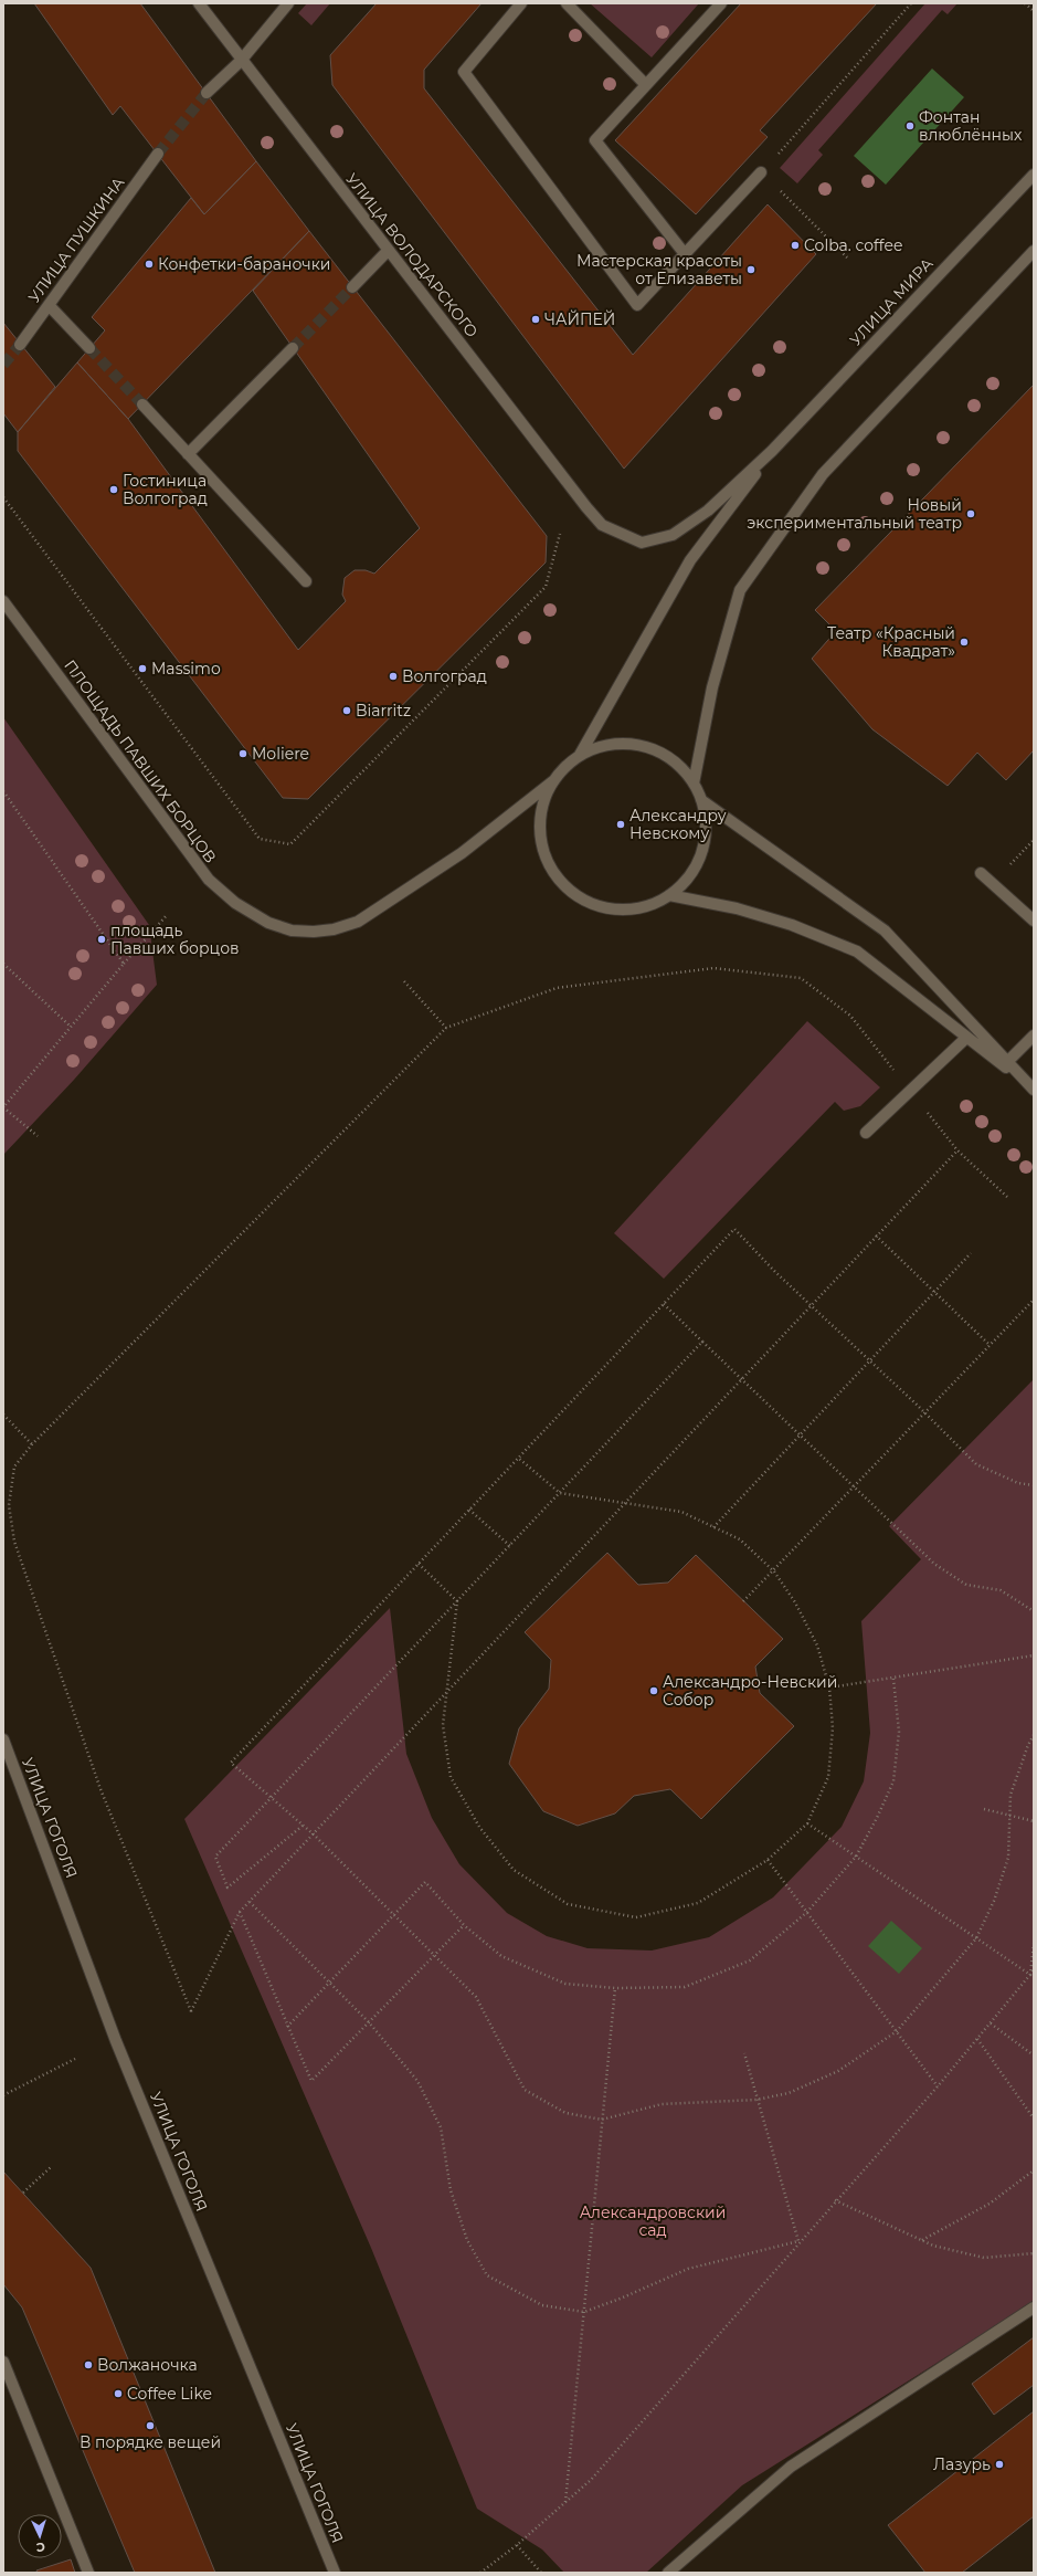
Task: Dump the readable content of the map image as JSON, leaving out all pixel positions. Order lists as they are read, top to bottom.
{
  "streets": {
    "street": [
      "УЛИЦА ПУШКИНА",
      "УЛИЦА ВОЛОДАРСКОГО",
      "УЛИЦА МИРА",
      "ПЛОЩАДЬ ПАВШИХ БОРЦОВ",
      "УЛИЦА ГОГОЛЯ"
    ]
  },
  "crossings": [
    ["УЛИЦА ВОЛОДАРСКОГО", "УЛИЦА МИРА"]
  ],
  "parks": ["Александровский сад"],
  "places": [
    "Фонтан влюблённых",
    "Colba. coffee",
    "Конфетки-бараночки",
    "Мастерская красоты от Елизаветы",
    "ЧАЙПЕЙ",
    "Гостиница Волгоград",
    "Новый экспериментальный театр",
    "Театр «Красный Квадрат»",
    "Massimo",
    "Волгоград",
    "Biarritz",
    "Moliere",
    "Александру Невскому",
    "площадь Павших борцов",
    "Александро-Невский Собор",
    "Волжаночка",
    "Coffee Like",
    "В порядке вещей",
    "Лазурь"
  ],
  "north": "bottom"
}
